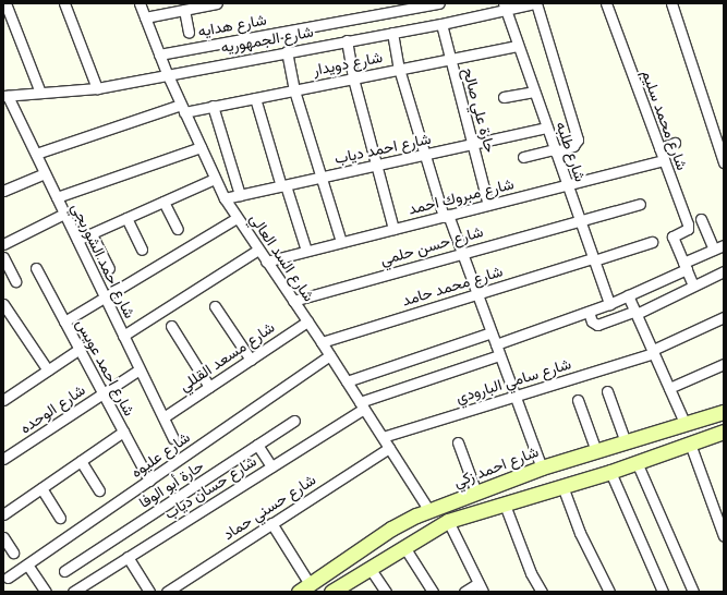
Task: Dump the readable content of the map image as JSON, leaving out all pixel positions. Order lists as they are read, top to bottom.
{
  "streets": {
    "street": [
      "شارع هدايه",
      "شارع الجمهوريه",
      "شارع دويدار",
      "حارة علي صالح",
      "شارع محمد سليم",
      "شارع احمد دياب",
      "شارع طلبه",
      "شارع مبروك احمد",
      "شارع حسن حلمي",
      "شارع السد العالي",
      "شارع احمد الشوربجي",
      "شارع محمد حامد",
      "شارع مسعد القللي",
      "شارع احمد عويس",
      "شارع سامي البارودي",
      "شارع الوحده",
      "شارع عليوه",
      "شارع احمد زكي",
      "حارة أبو الوفا",
      "شارع حسان دياب",
      "شارع حسني حماد"
    ]
  },
  "crossings": [
    ["شارع هدايه", "شارع السد العالي"],
    ["شارع الجمهوريه", "حارة علي صالح"],
    ["شارع الجمهوريه", "شارع طلبه"],
    ["شارع الجمهوريه", "شارع السد العالي"],
    ["شارع الجمهوريه", "شارع احمد الشوربجي"],
    ["شارع دويدار", "حارة علي صالح"],
    ["شارع دويدار", "شارع طلبه"],
    ["شارع دويدار", "شارع السد العالي"],
    ["شارع دويدار", "شارع احمد الشوربجي"],
    ["حارة علي صالح", "شارع احمد دياب"],
    ["حارة علي صالح", "شارع مبروك احمد"],
    ["شارع محمد سليم", "شارع مبروك احمد"],
    ["شارع احمد دياب", "شارع طلبه"],
    ["شارع احمد دياب", "شارع السد العالي"],
    ["شارع طلبه", "شارع مبروك احمد"],
    ["شارع طلبه", "شارع حسن حلمي"],
    ["شارع طلبه", "شارع محمد حامد"],
    ["شارع مبروك احمد", "شارع السد العالي"],
    ["شارع حسن حلمي", "شارع السد العالي"],
    ["شارع السد العالي", "شارع محمد حامد"],
    ["شارع السد العالي", "شارع مسعد القللي"],
    ["شارع السد العالي", "شارع سامي البارودي"],
    ["شارع السد العالي", "شارع عليوه"],
    ["شارع السد العالي", "شارع احمد زكي"],
    ["شارع السد العالي", "شارع حسان دياب"],
    ["شارع السد العالي", "شارع حسني حماد"],
    ["شارع احمد الشوربجي", "شارع مسعد القللي"],
    ["شارع احمد الشوربجي", "شارع الوحده"],
    ["شارع احمد عويس", "شارع الوحده"],
    ["شارع احمد عويس", "شارع عليوه"]
  ]
}
